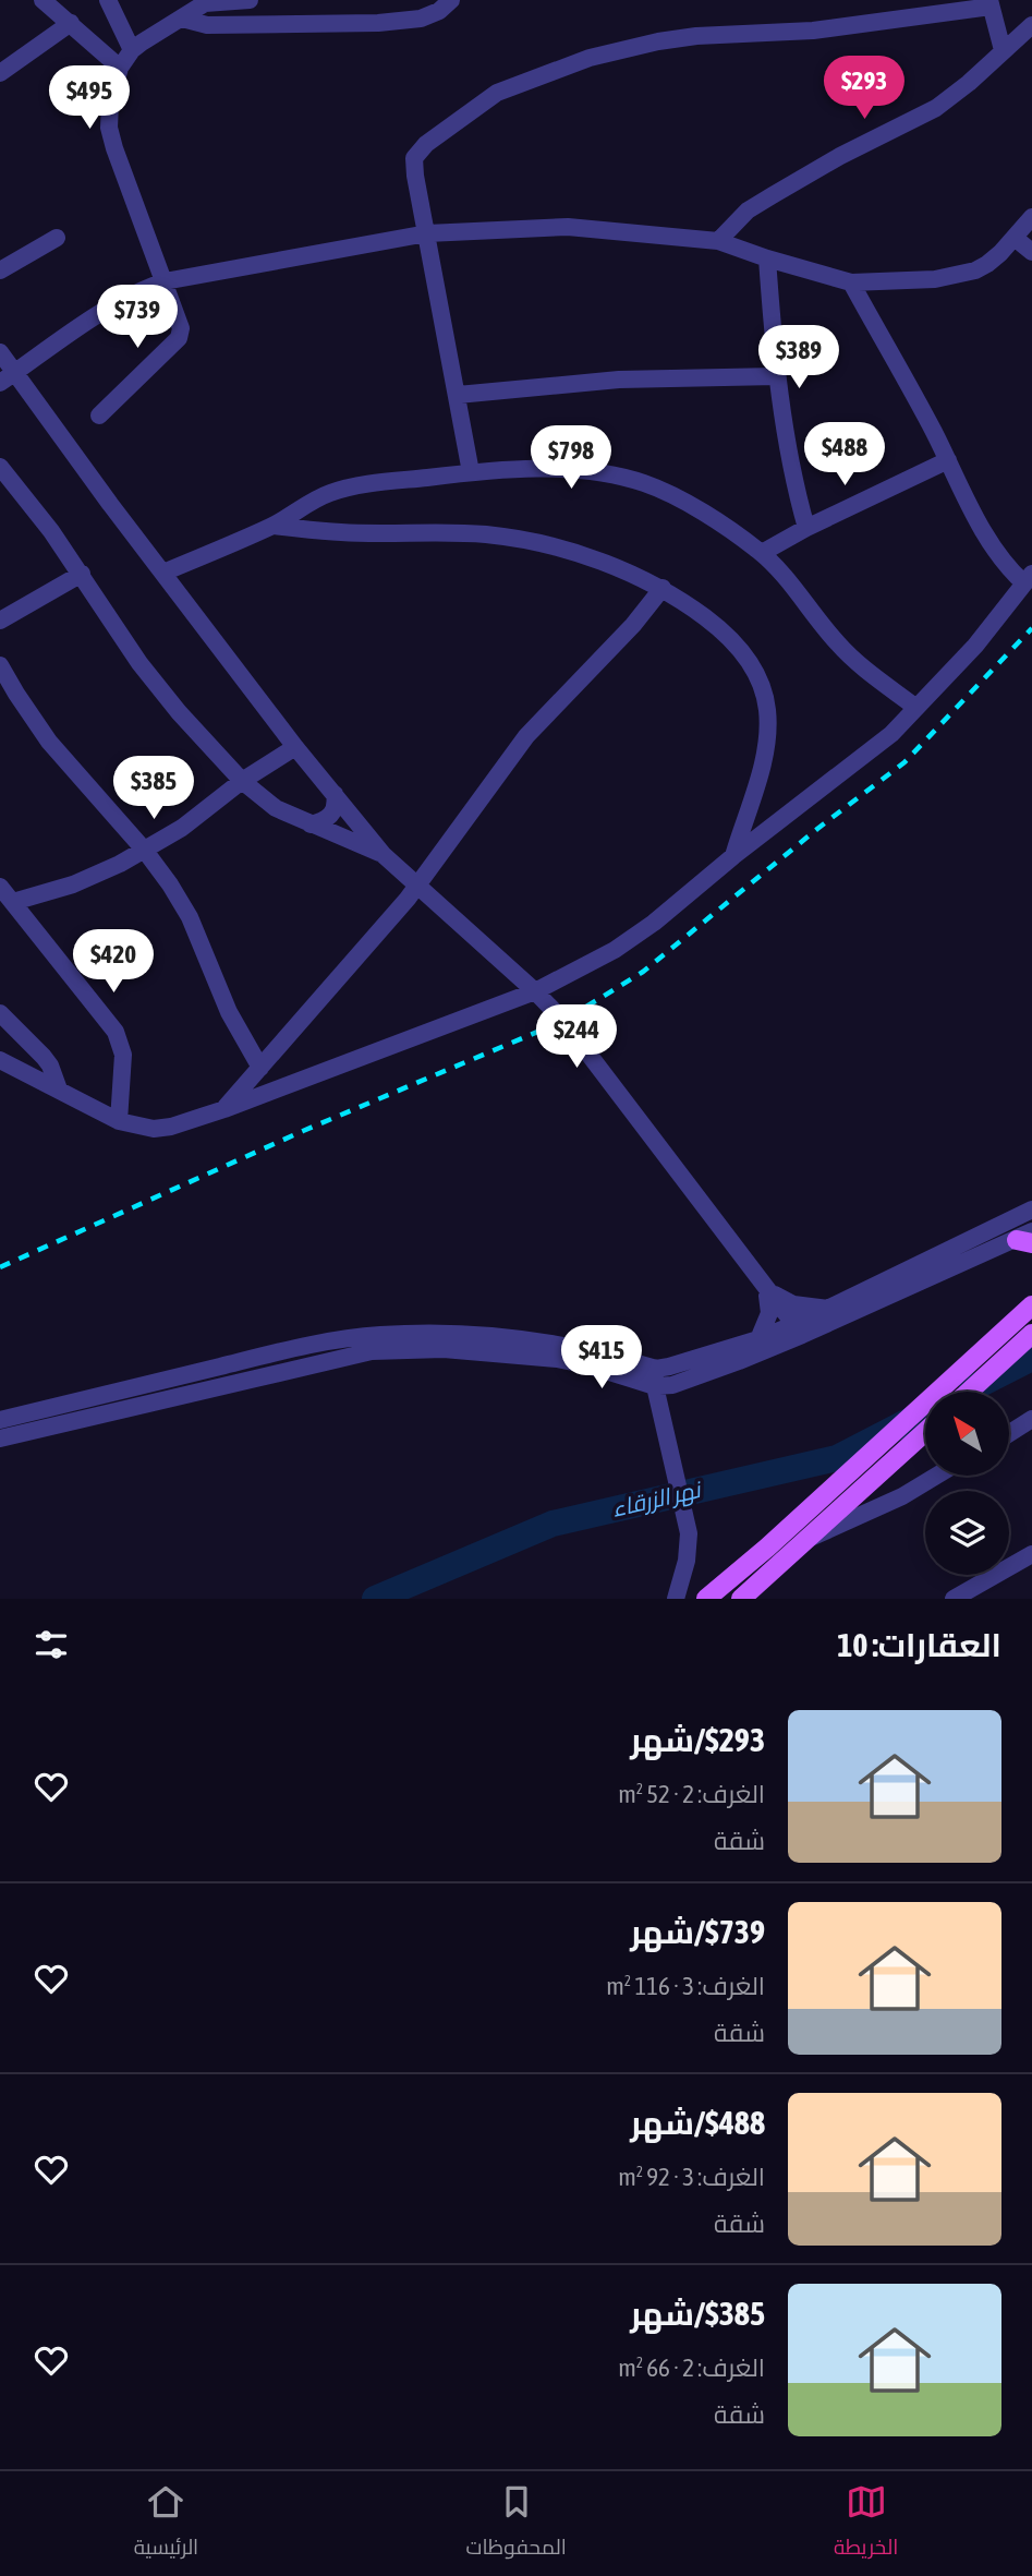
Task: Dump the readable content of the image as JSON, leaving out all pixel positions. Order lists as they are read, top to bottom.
{
  "water": ["نهر الزرقاء"],
  "north": "top left",
  "page": {
    "price": [
      "$293",
      "$495",
      "$739",
      "$389",
      "$488",
      "$798",
      "$385",
      "$420",
      "$244",
      "$415"
    ],
    "heading": "العقارات: 10",
    "list": [
      {
        "name": "$293/شهر",
        "note": "الغرف: 2 · 52 m² · شقة"
      },
      {
        "name": "$739/شهر",
        "note": "الغرف: 3 · 116 m² · شقة"
      },
      {
        "name": "$488/شهر",
        "note": "الغرف: 3 · 92 m² · شقة"
      },
      {
        "name": "$385/شهر",
        "note": "الغرف: 2 · 66 m² · شقة"
      }
    ],
    "tabs": ["الخريطة", "المحفوظات", "الرئيسية"]
  }
}
